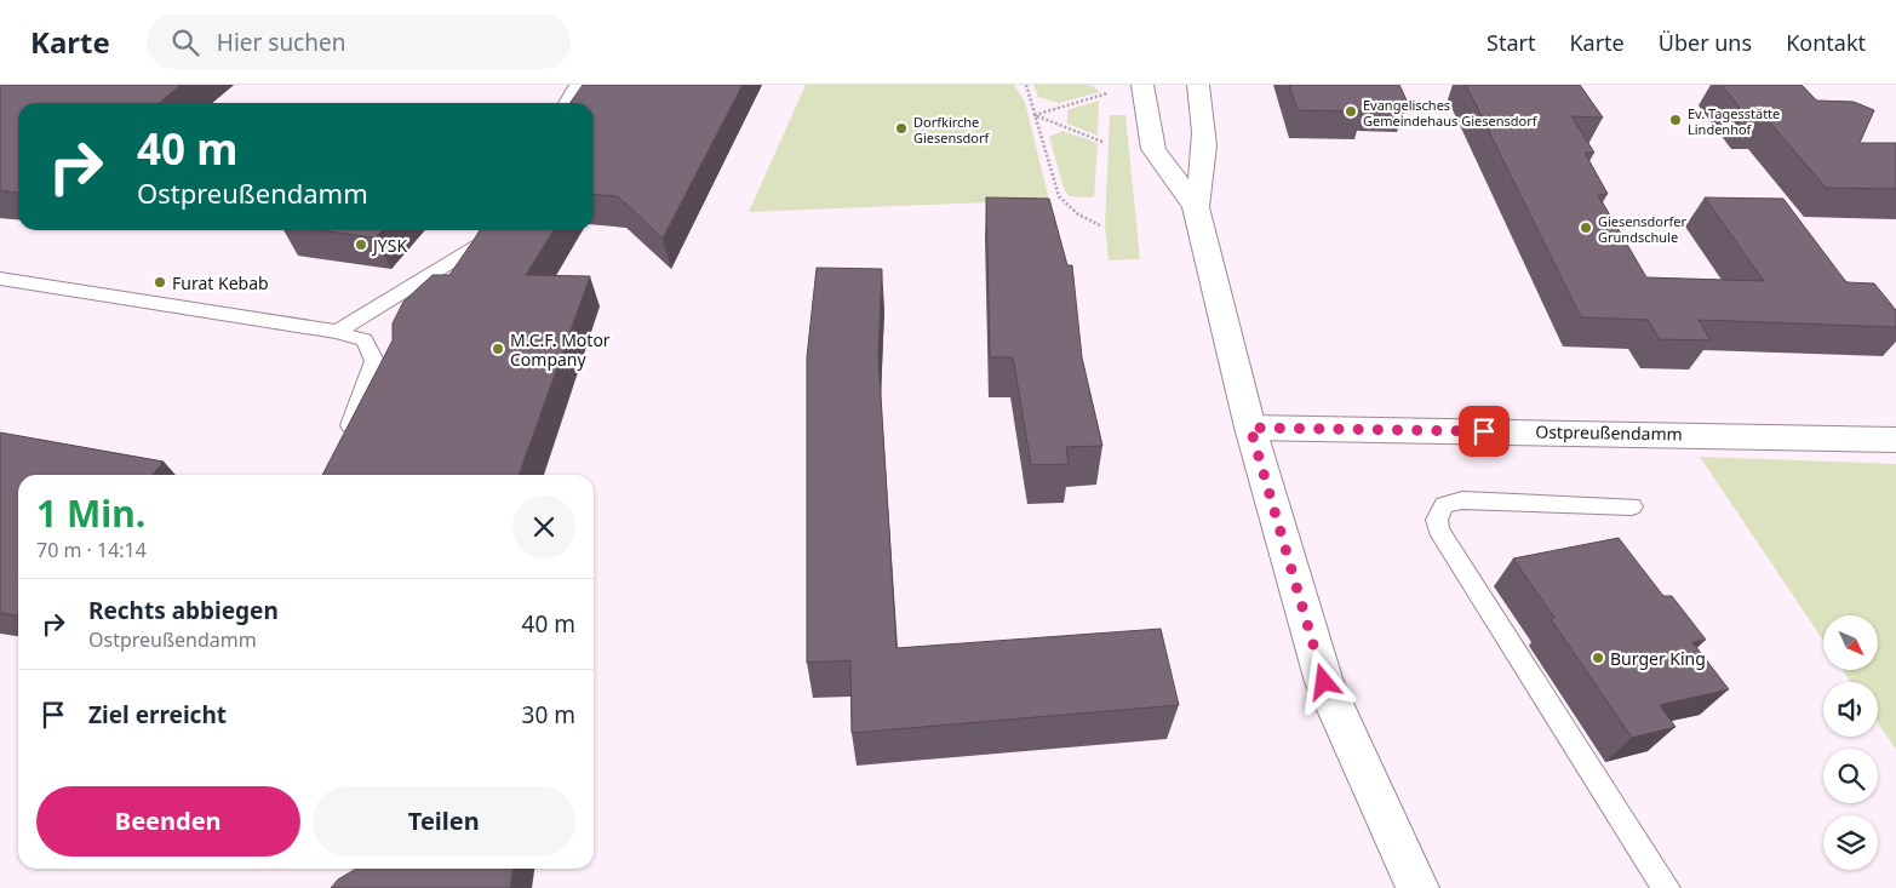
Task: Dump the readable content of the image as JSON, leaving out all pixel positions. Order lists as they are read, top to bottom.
{
  "streets": {
    "main road": ["Ostpreußendamm"]
  },
  "places": [
    "Evangelisches Gemeindehaus Giesensdorf",
    "Ev. Tagesstätte Lindenhof",
    "Dorfkirche Giesensdorf",
    "Giesensdorfer Grundschule",
    "JYSK",
    "Furat Kebab",
    "M.C.F. Motor Company",
    "Burger King"
  ],
  "north": "bottom right",
  "page": {
    "header": "Karte",
    "search": "Hier suchen",
    "nav": [
      "Start",
      "Karte",
      "Über uns",
      "Kontakt"
    ],
    "turn": ["40 m", "Ostpreußendamm"],
    "heading": ["1 Min.", "70 m · 14:14"],
    "list": [
      {
        "name": "Rechts abbiegen",
        "note": "Ostpreußendamm",
        "value": "40 m"
      },
      {
        "name": "Ziel erreicht",
        "value": "30 m"
      }
    ],
    "buttons": ["Beenden", "Teilen"]
  }
}
